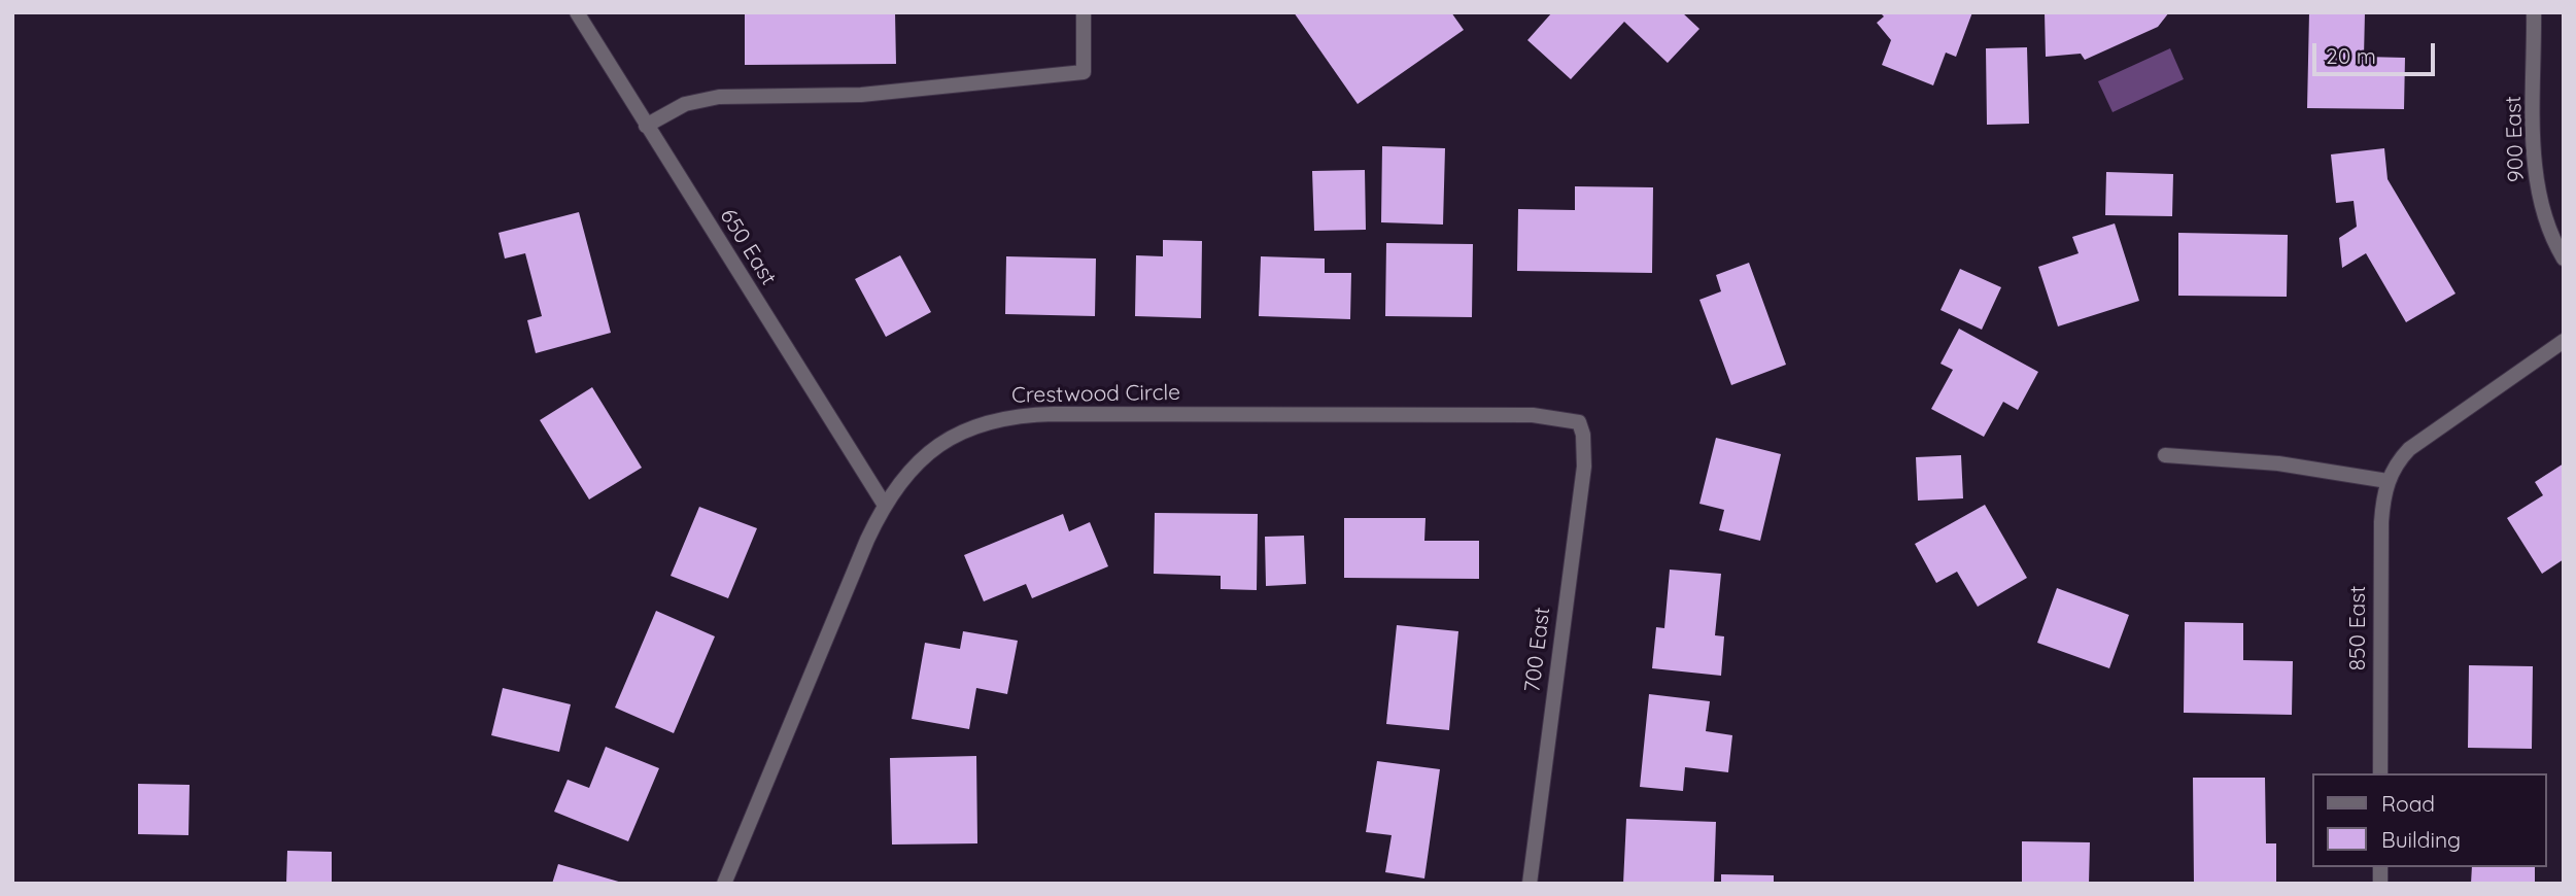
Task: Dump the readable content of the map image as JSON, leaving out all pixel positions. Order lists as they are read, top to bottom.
{
  "streets": {
    "street": [
      "900 East",
      "650 East",
      "Crestwood Circle",
      "850 East",
      "700 East"
    ]
  },
  "crossings": [
    ["650 East", "Crestwood Circle"],
    ["Crestwood Circle", "700 East"]
  ],
  "legend": ["Road", "Building"],
  "scale_bar": "20 m"
}
